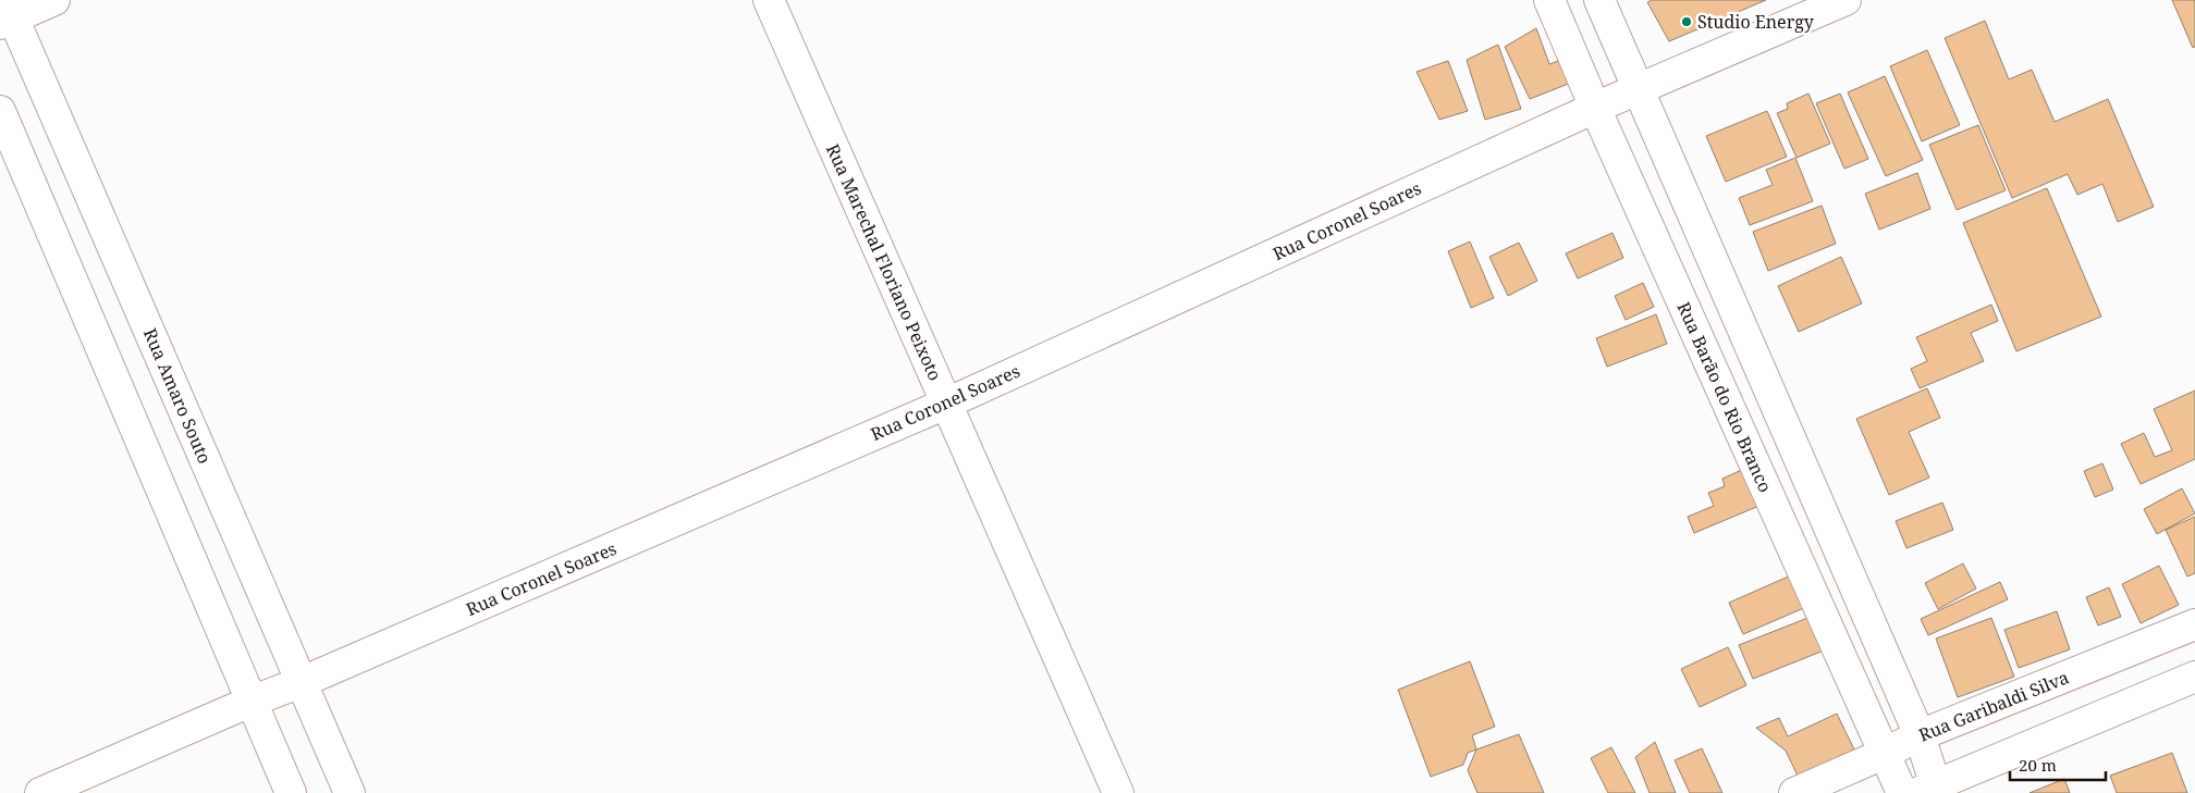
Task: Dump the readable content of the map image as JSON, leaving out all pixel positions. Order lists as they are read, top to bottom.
{
  "streets": {
    "street": [
      "Rua Coronel Soares",
      "Rua Marechal Floriano Peixoto",
      "Rua Amaro Souto",
      "Rua Barão do Rio Branco",
      "Rua Garibaldi Silva"
    ]
  },
  "crossings": [
    ["Rua Coronel Soares", "Rua Marechal Floriano Peixoto"],
    ["Rua Coronel Soares", "Rua Amaro Souto"],
    ["Rua Coronel Soares", "Rua Barão do Rio Branco"],
    ["Rua Barão do Rio Branco", "Rua Garibaldi Silva"]
  ],
  "places": ["Studio Energy"],
  "scale_bar": "20 m"
}
